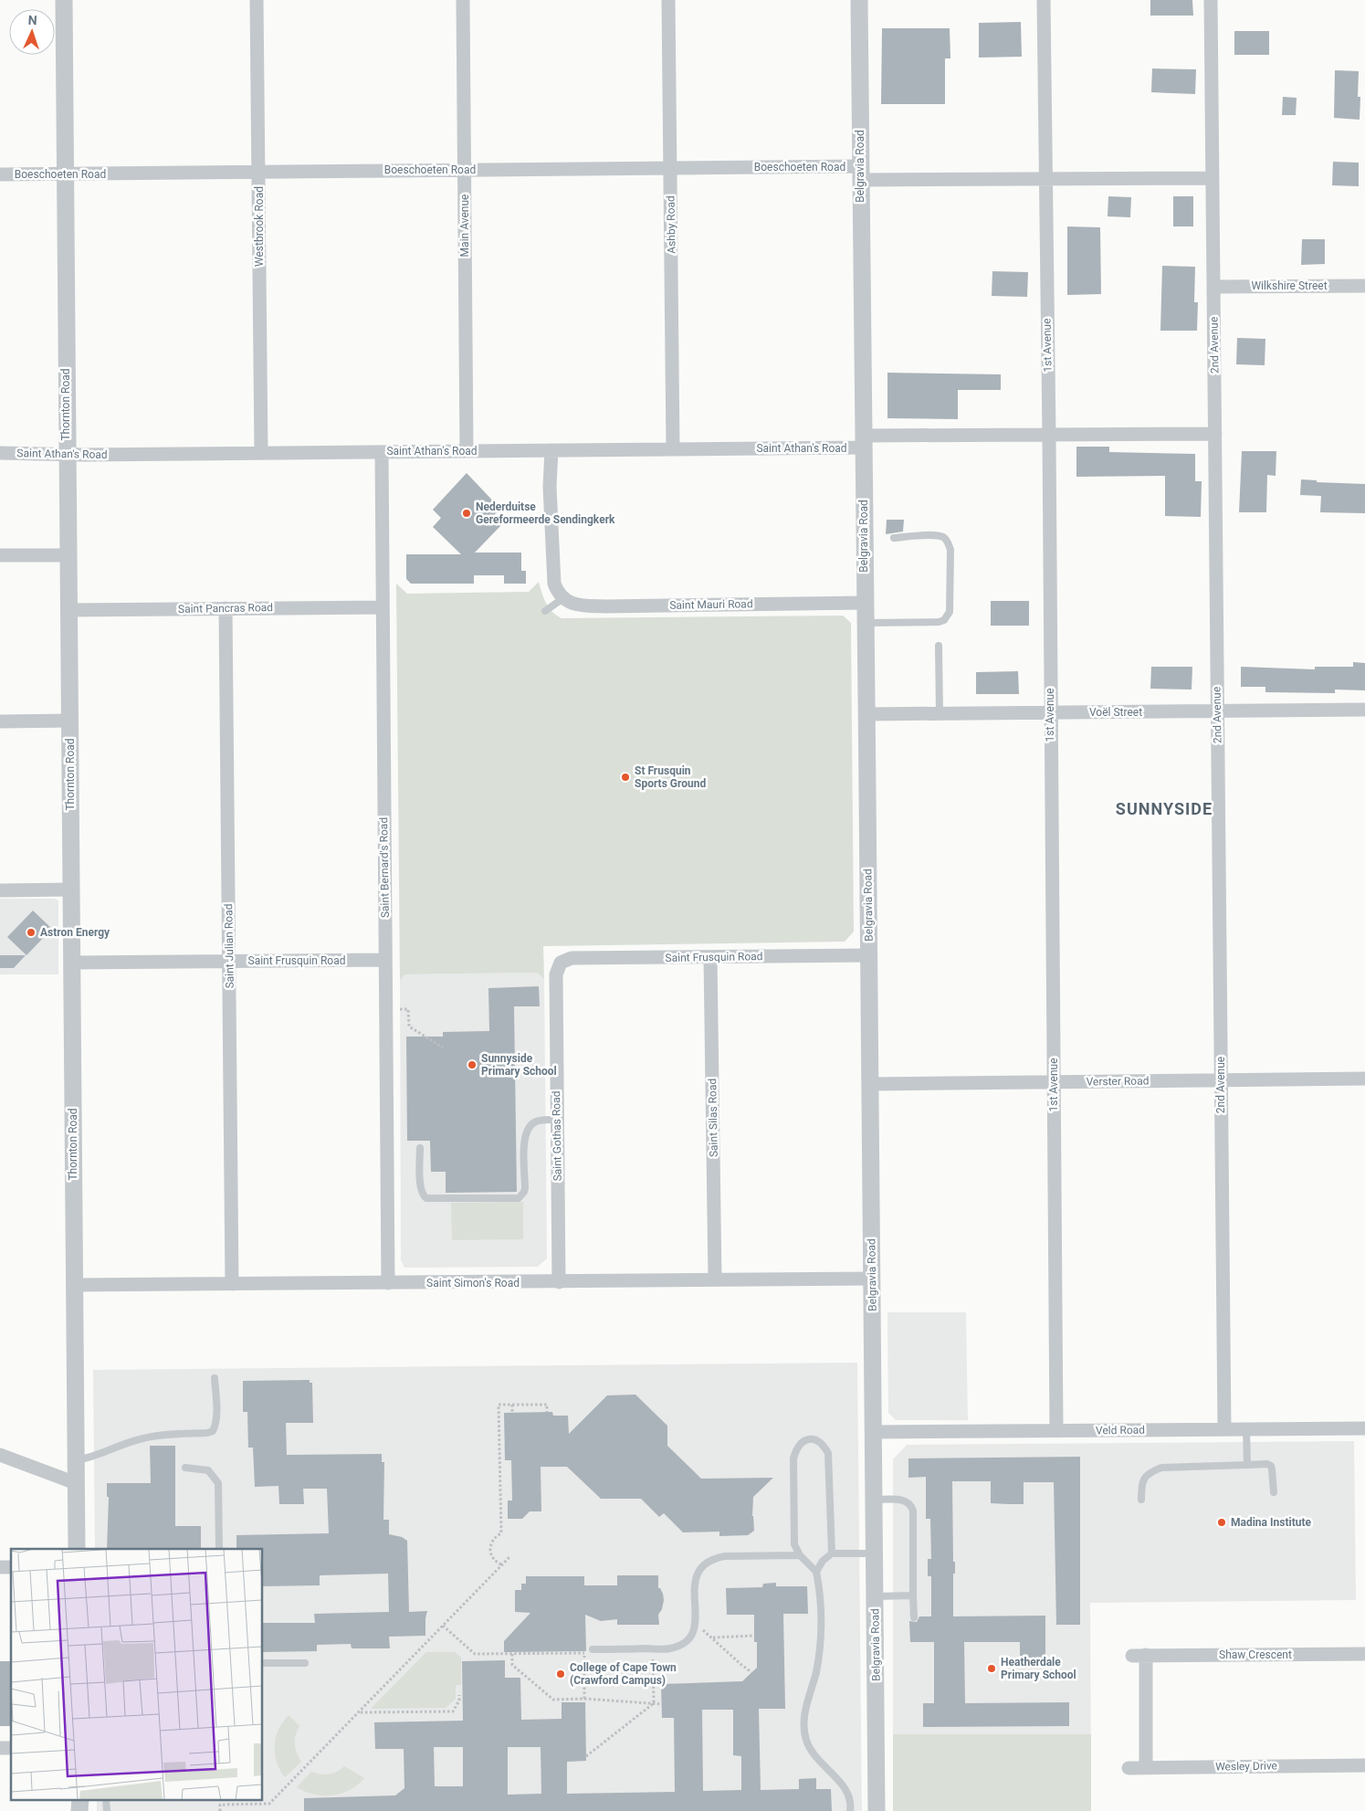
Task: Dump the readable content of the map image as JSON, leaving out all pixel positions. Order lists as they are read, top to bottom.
{
  "streets": {
    "street": [
      "Belgravia Road",
      "Boeschoeten Road",
      "Ashby Road",
      "Main Avenue",
      "Westbrook Road",
      "Wilkshire Street",
      "1st Avenue",
      "2nd Avenue",
      "Thornton Road",
      "Saint Athan's Road",
      "Saint Mauri Road",
      "Saint Pancras Road",
      "Voël Street",
      "Saint Bernard's Road",
      "Saint Julian Road",
      "Saint Frusquin Road",
      "Verster Road",
      "Saint Silas Road",
      "Saint Gothas Road",
      "Saint Simon's Road",
      "Veld Road",
      "Shaw Crescent",
      "Wesley Drive"
    ]
  },
  "crossings": [
    ["Belgravia Road", "Boeschoeten Road"],
    ["Belgravia Road", "Saint Athan's Road"],
    ["Belgravia Road", "Saint Mauri Road"],
    ["Belgravia Road", "Voël Street"],
    ["Belgravia Road", "Saint Frusquin Road"],
    ["Belgravia Road", "Verster Road"],
    ["Belgravia Road", "Saint Simon's Road"],
    ["Belgravia Road", "Veld Road"],
    ["Boeschoeten Road", "Ashby Road"],
    ["Boeschoeten Road", "Main Avenue"],
    ["Boeschoeten Road", "Westbrook Road"],
    ["Boeschoeten Road", "1st Avenue"],
    ["Boeschoeten Road", "2nd Avenue"],
    ["Boeschoeten Road", "Thornton Road"],
    ["Ashby Road", "Saint Athan's Road"],
    ["Main Avenue", "Saint Athan's Road"],
    ["Westbrook Road", "Saint Athan's Road"],
    ["Wilkshire Street", "2nd Avenue"],
    ["1st Avenue", "Saint Athan's Road"],
    ["1st Avenue", "Voël Street"],
    ["1st Avenue", "Verster Road"],
    ["1st Avenue", "Veld Road"],
    ["2nd Avenue", "Saint Athan's Road"],
    ["2nd Avenue", "Voël Street"],
    ["2nd Avenue", "Verster Road"],
    ["2nd Avenue", "Veld Road"],
    ["Thornton Road", "Saint Athan's Road"],
    ["Thornton Road", "Saint Pancras Road"],
    ["Thornton Road", "Saint Frusquin Road"],
    ["Thornton Road", "Saint Simon's Road"],
    ["Saint Athan's Road", "Saint Bernard's Road"],
    ["Saint Pancras Road", "Saint Bernard's Road"],
    ["Saint Pancras Road", "Saint Julian Road"],
    ["Saint Bernard's Road", "Saint Frusquin Road"],
    ["Saint Bernard's Road", "Saint Simon's Road"],
    ["Saint Julian Road", "Saint Frusquin Road"],
    ["Saint Julian Road", "Saint Simon's Road"],
    ["Saint Frusquin Road", "Saint Silas Road"],
    ["Saint Frusquin Road", "Saint Gothas Road"],
    ["Saint Silas Road", "Saint Simon's Road"],
    ["Saint Gothas Road", "Saint Simon's Road"],
    ["Shaw Crescent", "Wesley Drive"]
  ],
  "districts": ["SUNNYSIDE"],
  "places": [
    "Nederduitse Gereformeerde Sendingkerk",
    "St Frusquin Sports Ground",
    "Astron Energy",
    "Sunnyside Primary School",
    "Madina Institute",
    "Heatherdale Primary School",
    "College of Cape Town (Crawford Campus)"
  ],
  "north": "top"
}
